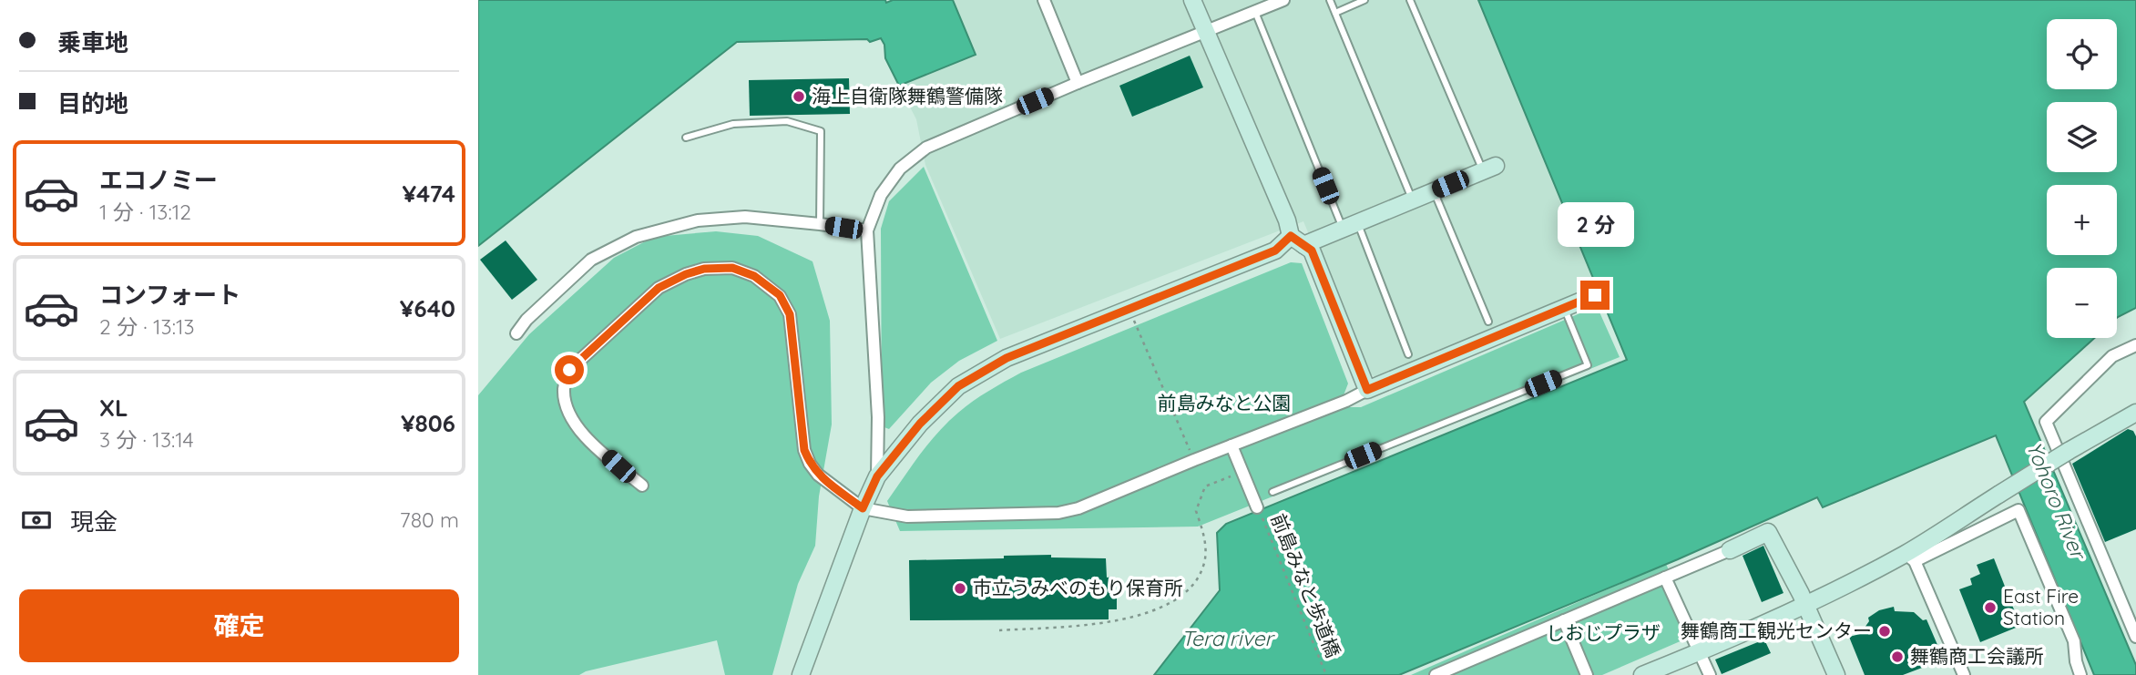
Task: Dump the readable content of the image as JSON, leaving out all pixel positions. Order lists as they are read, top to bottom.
{
  "streets": {
    "path": ["前島みなと歩道橋"]
  },
  "water": ["Yohoro River", "Tera river"],
  "parks": ["前島みなと公園", "しおじプラザ"],
  "places": [
    "海上自衛隊舞鶴警備隊",
    "市立うみべのもり保育所",
    "East Fire Station",
    "舞鶴商工観光センター",
    "舞鶴商工会議所"
  ],
  "page": {
    "banner": ["乗車地", "目的地"],
    "map_buttons": ["+", "−"],
    "list": [
      {
        "name": "エコノミー",
        "note": "1 分 · 13:12",
        "value": "¥474"
      },
      {
        "name": "コンフォート",
        "note": "2 分 · 13:13",
        "value": "¥640"
      },
      {
        "name": "XL",
        "note": "3 分 · 13:14",
        "value": "¥806"
      }
    ],
    "bubble": "2 分",
    "pay": ["現金", "780 m"],
    "buttons": "確定"
  }
}
